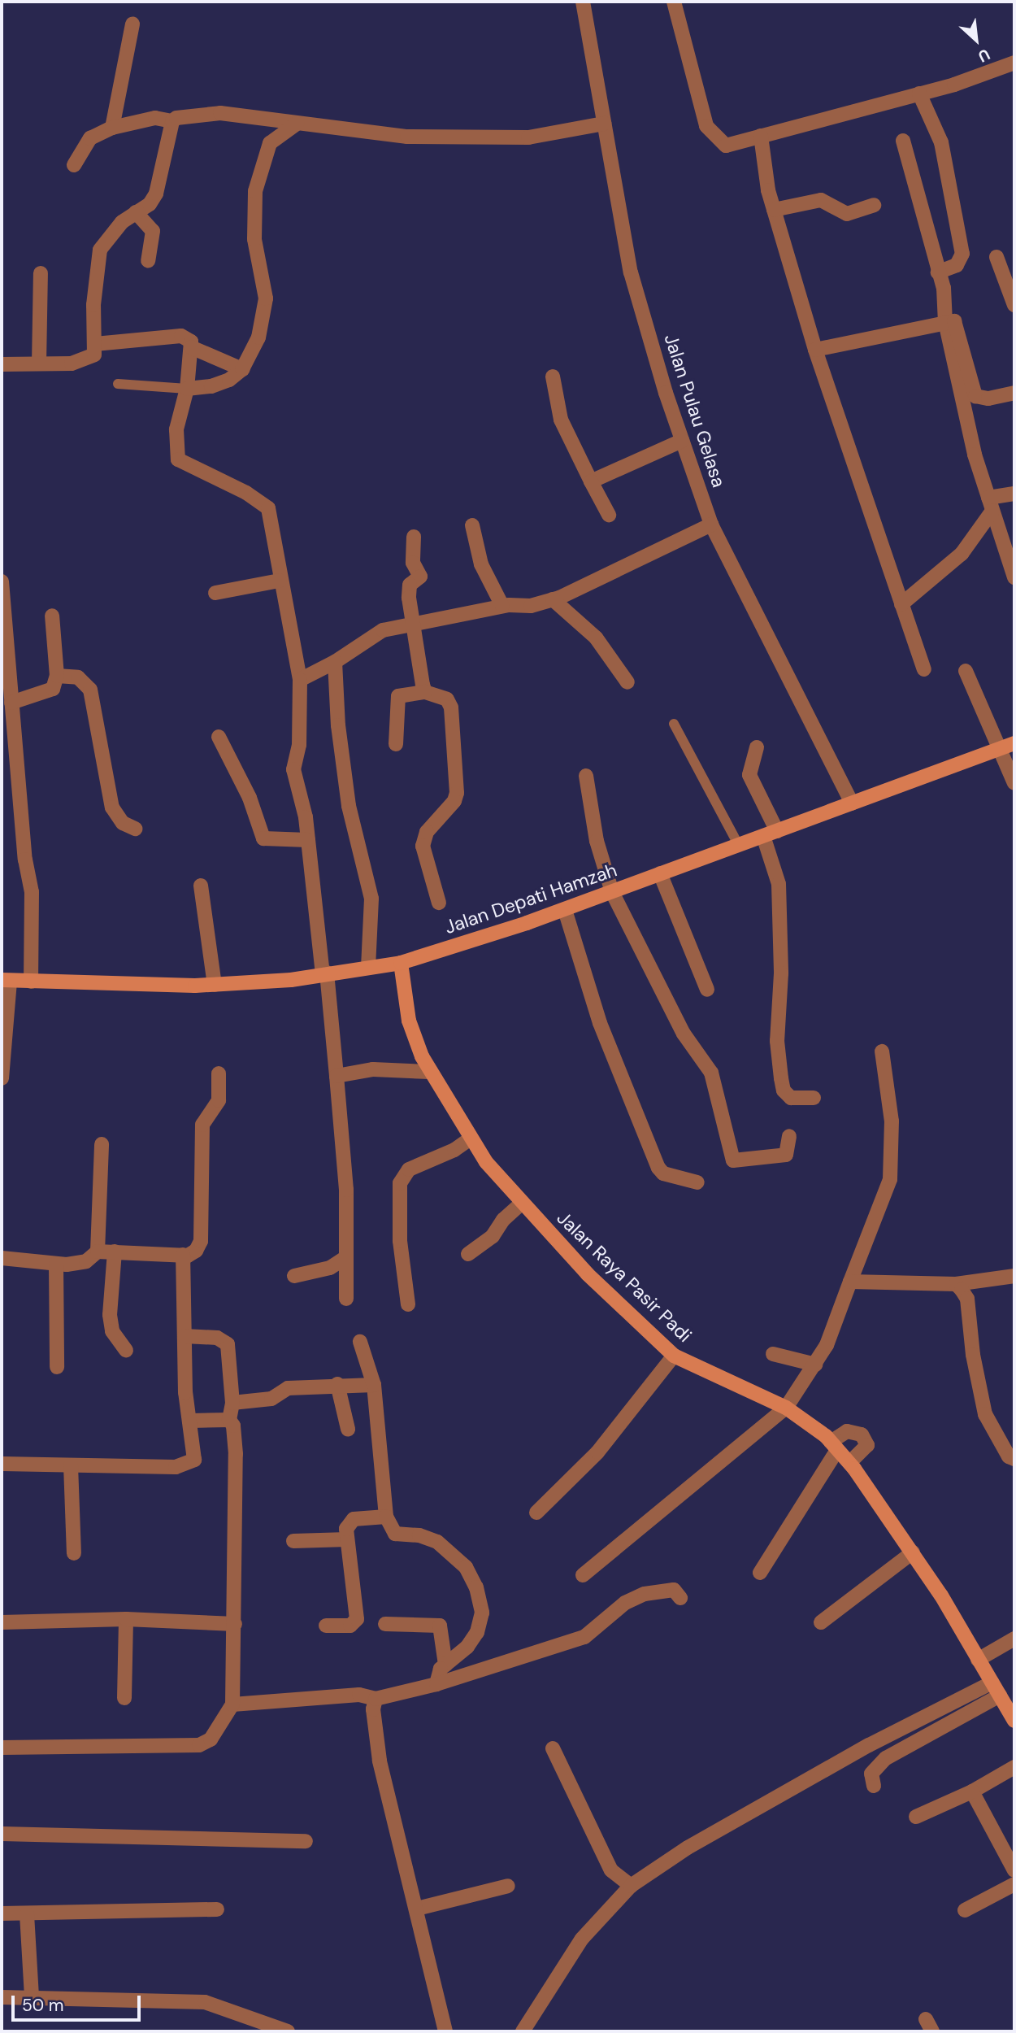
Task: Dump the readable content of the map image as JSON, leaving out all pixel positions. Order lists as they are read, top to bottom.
{
  "streets": {
    "main road": ["Jalan Depati Hamzah", "Jalan Raya Pasir Padi"],
    "street": ["Jalan Pulau Gelasa"]
  },
  "crossings": [
    ["Jalan Pulau Gelasa", "Jalan Depati Hamzah"],
    ["Jalan Depati Hamzah", "Jalan Raya Pasir Padi"]
  ],
  "scale_bar": "50 m",
  "north": "bottom right"
}
